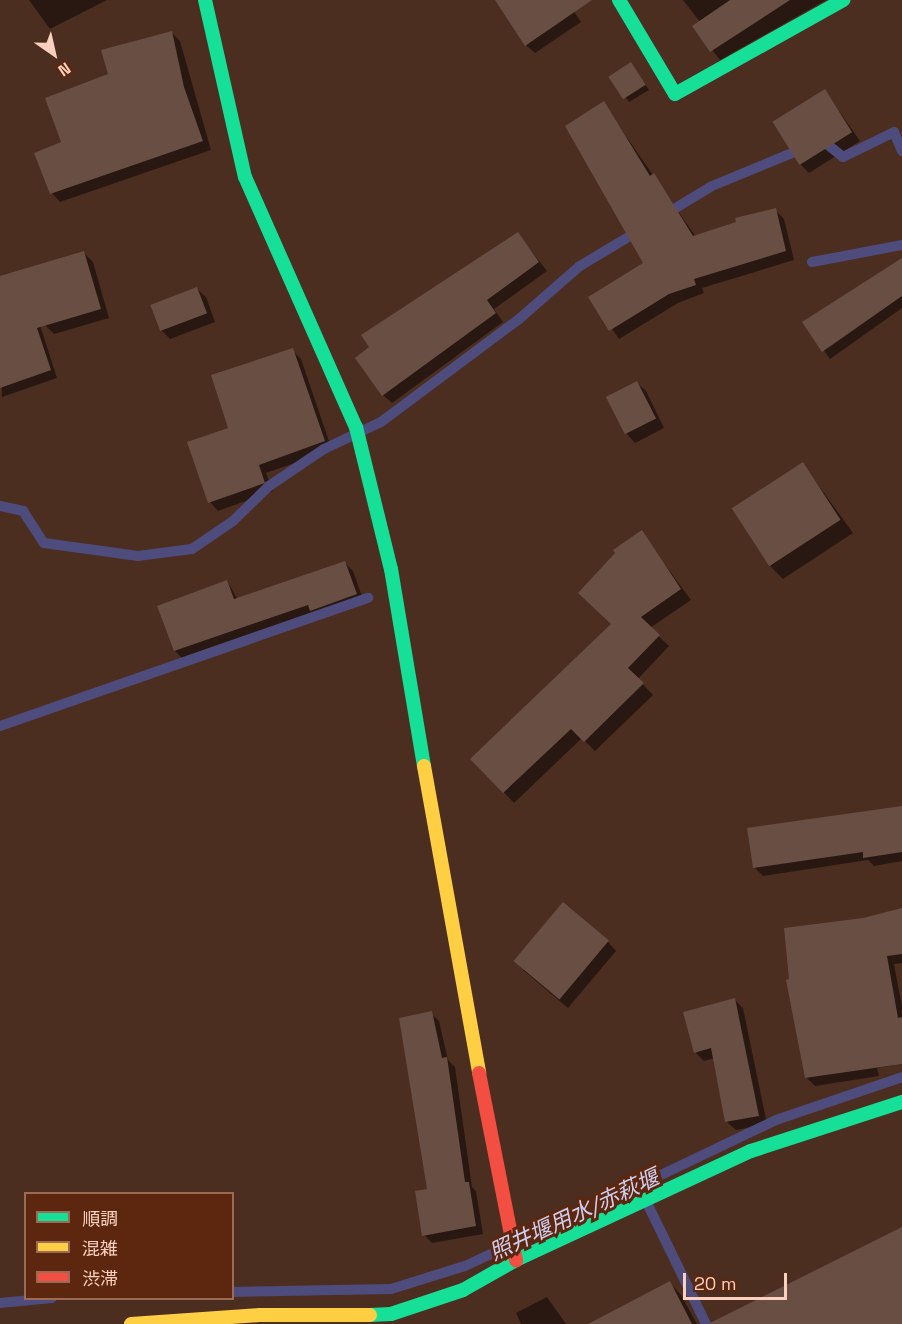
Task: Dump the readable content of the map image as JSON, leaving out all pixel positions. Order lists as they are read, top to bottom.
{
  "water": ["照井堰用水/赤萩堰"],
  "legend": ["順調", "混雑", "渋滞"],
  "scale_bar": "20 m",
  "north": "bottom right"
}
